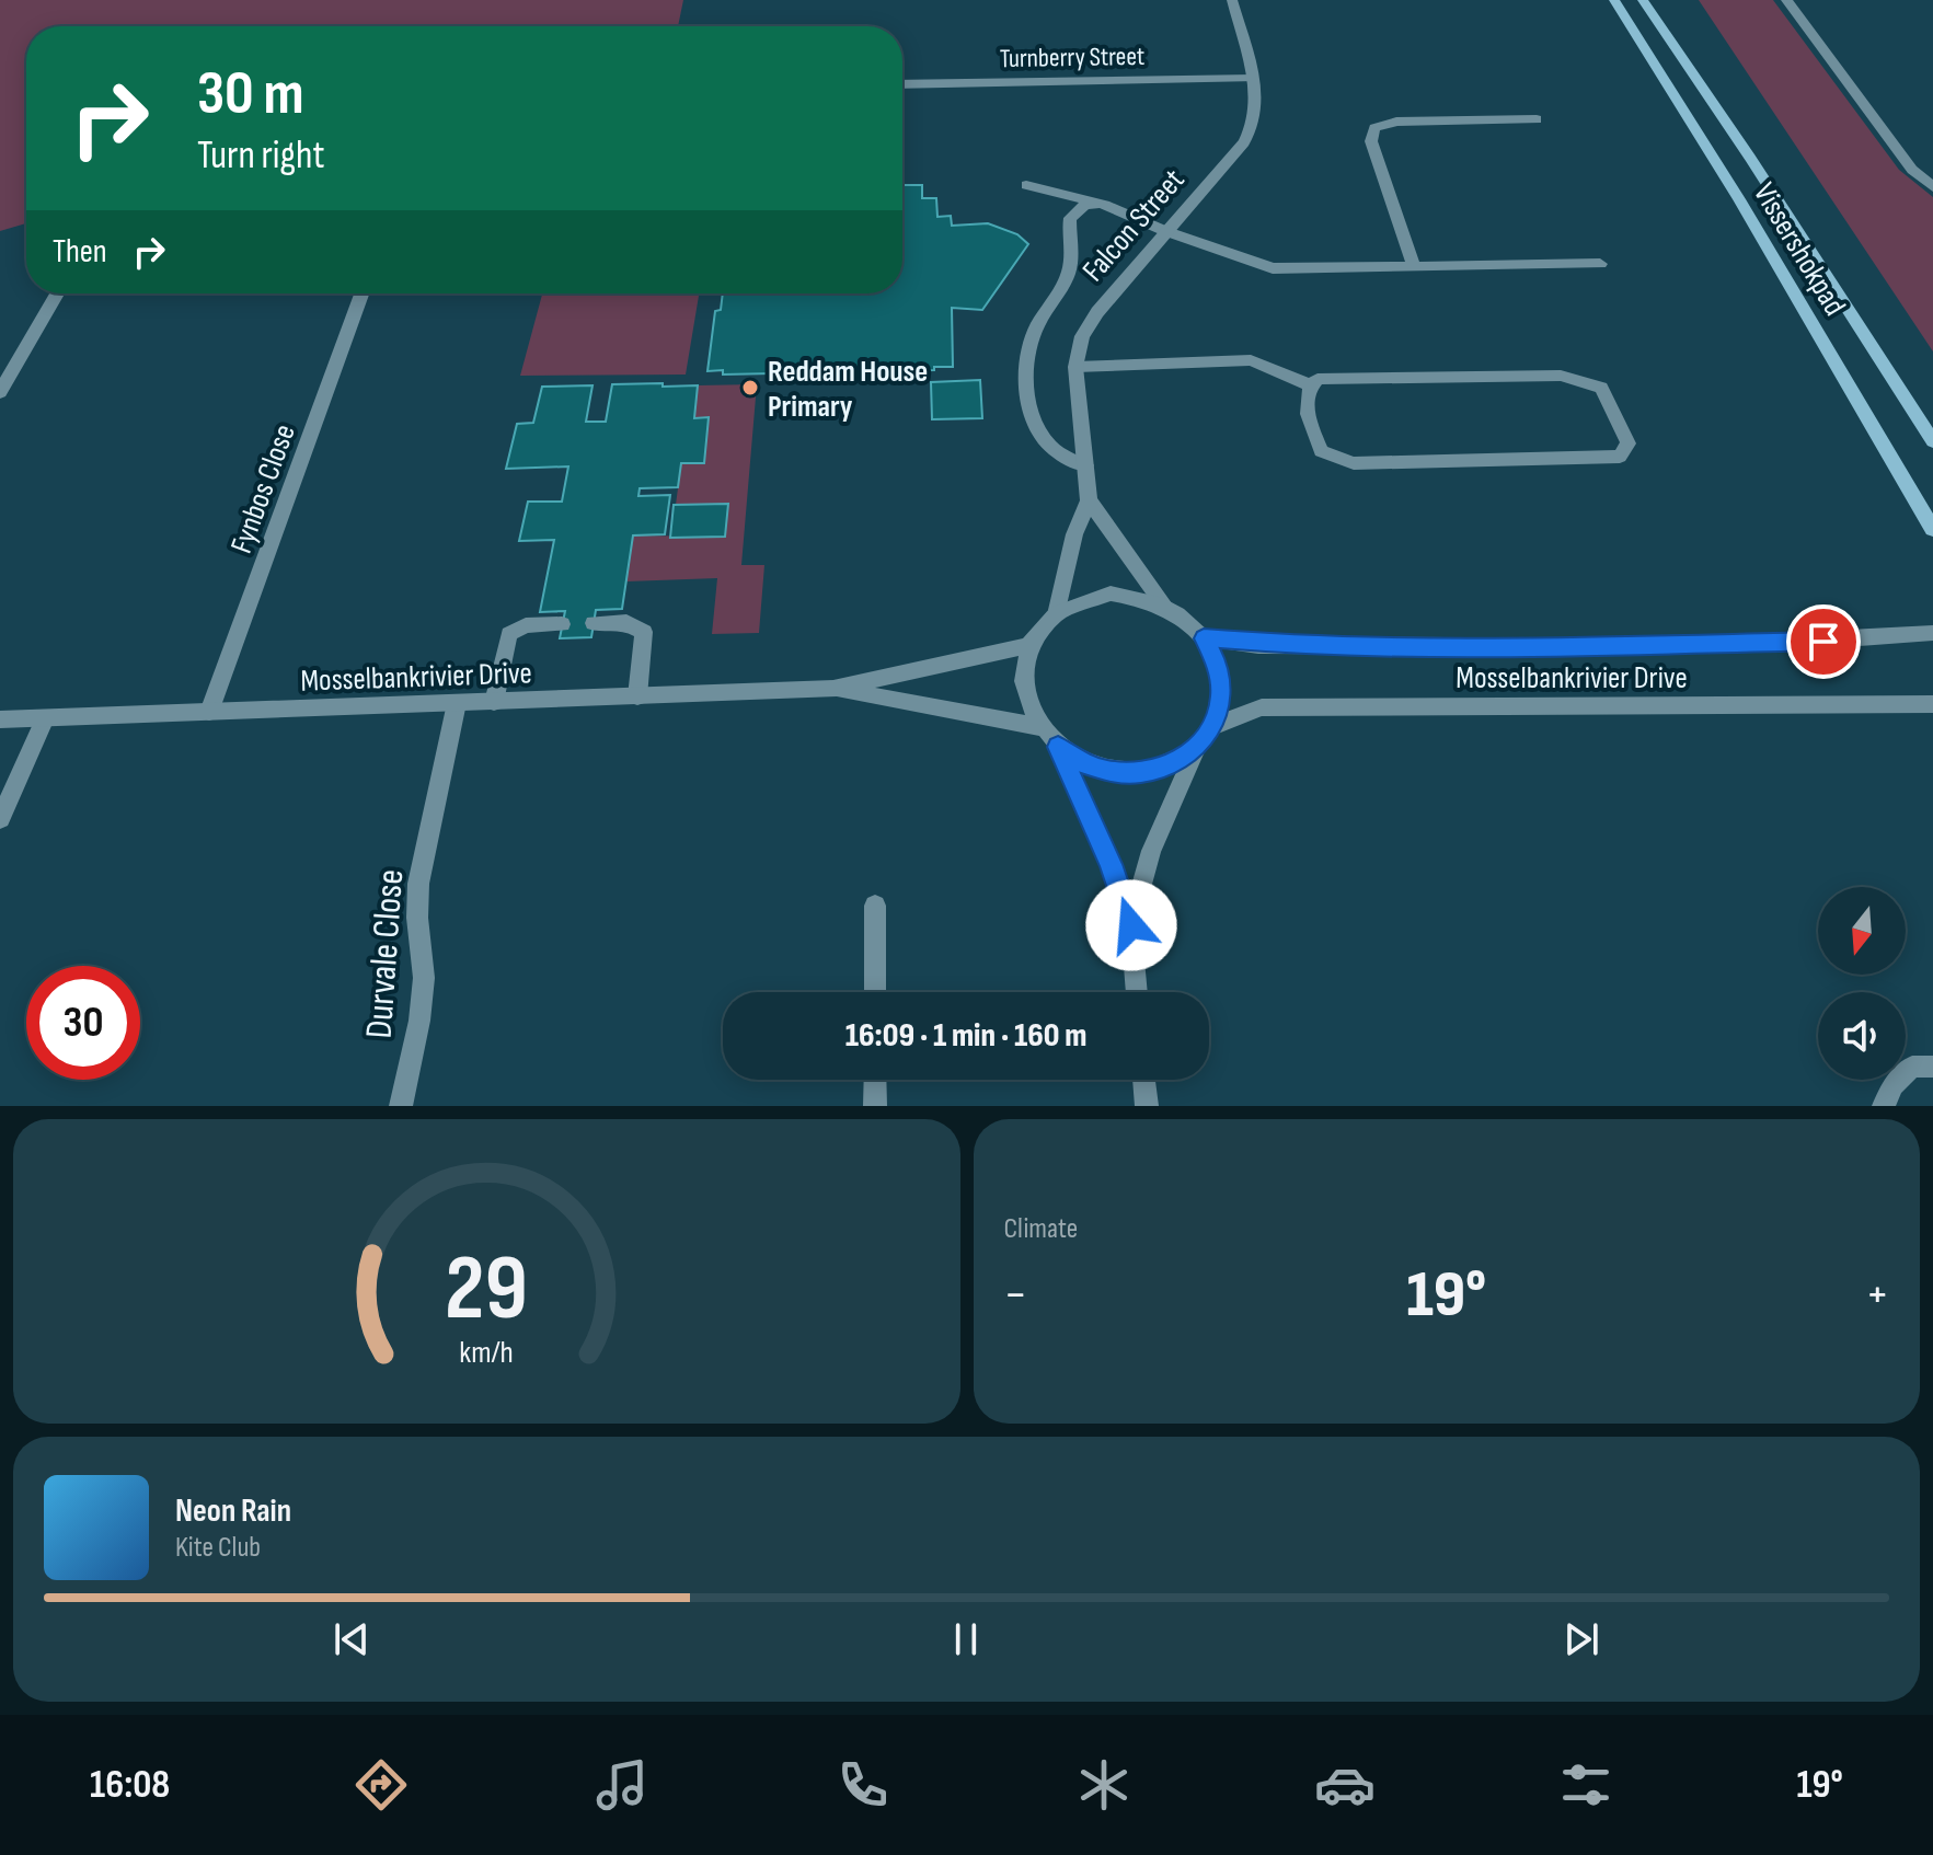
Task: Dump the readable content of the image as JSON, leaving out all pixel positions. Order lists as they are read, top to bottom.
{
  "streets": {
    "main road": ["Vissershokpad"],
    "street": [
      "Turnberry Street",
      "Falcon Street",
      "Fynbos Close",
      "Mosselbankrivier Drive",
      "Durvale Close"
    ]
  },
  "crossings": [
    ["Turnberry Street", "Falcon Street"],
    ["Falcon Street", "Mosselbankrivier Drive"],
    ["Fynbos Close", "Mosselbankrivier Drive"],
    ["Mosselbankrivier Drive", "Durvale Close"]
  ],
  "places": ["Reddam House Primary"],
  "north": "bottom",
  "page": {
    "turn": ["30 m", "Turn right"],
    "then": "Then",
    "limit": "30",
    "trip": "16:09 · 1 min · 160 m",
    "tile": "Climate",
    "heat": ["−", "19°", "+"],
    "song": ["Neon Rain", "Kite Club"],
    "tabs": ["16:08", "19°"],
    "gauge": ["29", "km/h"]
  }
}
